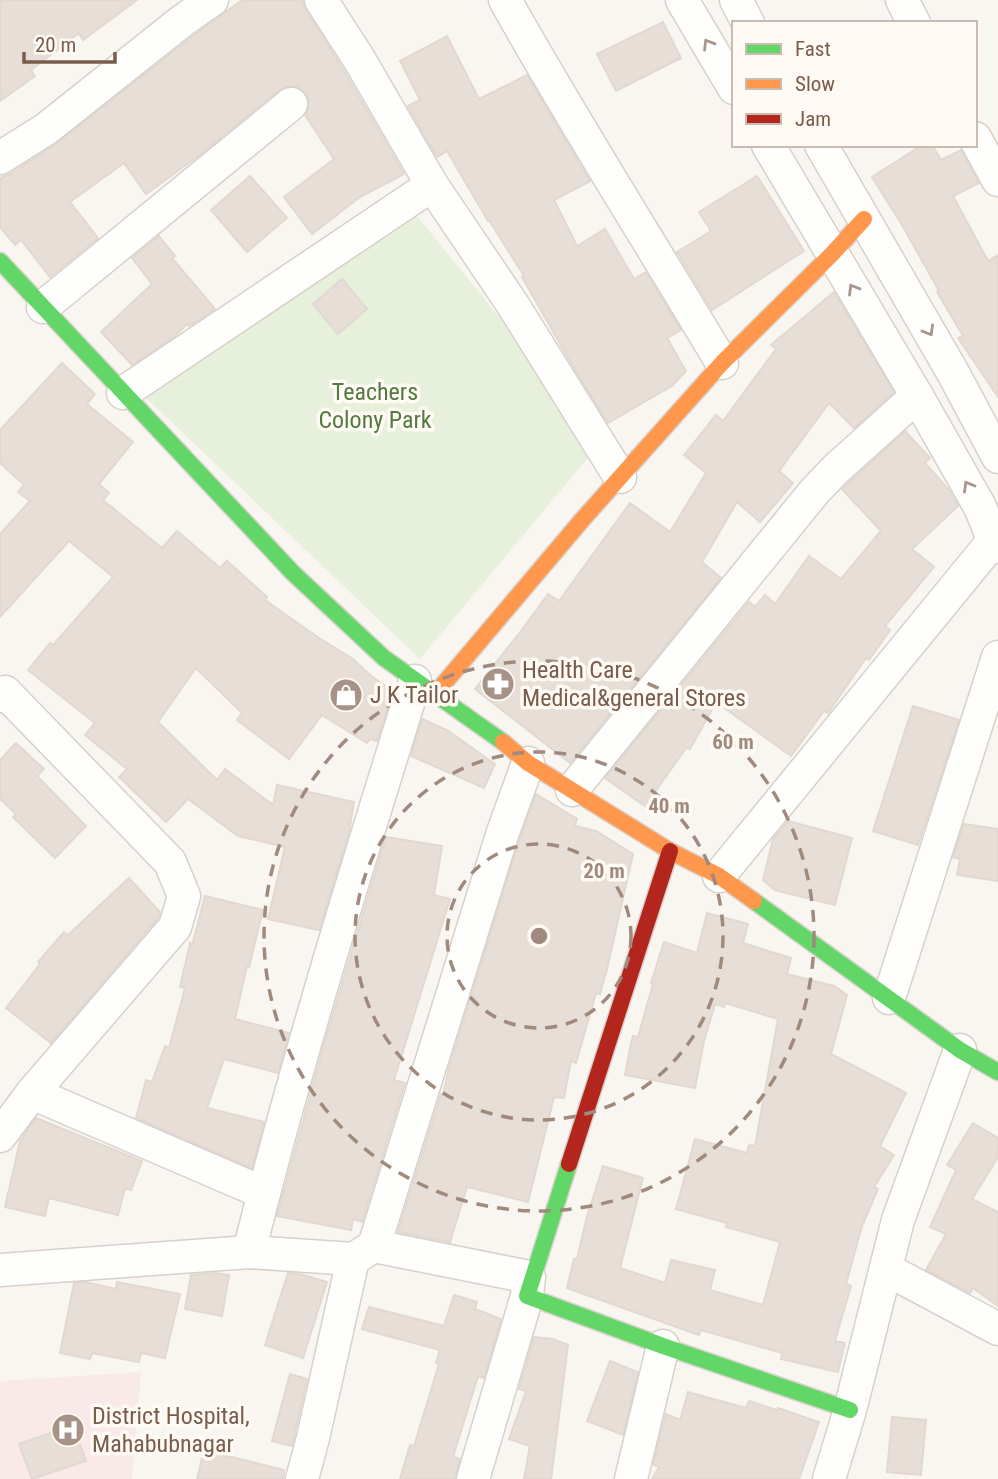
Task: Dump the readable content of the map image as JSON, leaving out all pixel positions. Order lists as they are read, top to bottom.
{
  "parks": ["Teachers Colony Park"],
  "places": {
    "pharmacy": ["Health Care Medical&general Stores"],
    "shop": ["J K Tailor"],
    "hospital": ["District Hospital, Mahabubnagar"]
  },
  "legend": ["Fast", "Slow", "Jam"],
  "scale_bar": "20 m",
  "rings": ["60 m", "40 m", "20 m"]
}
